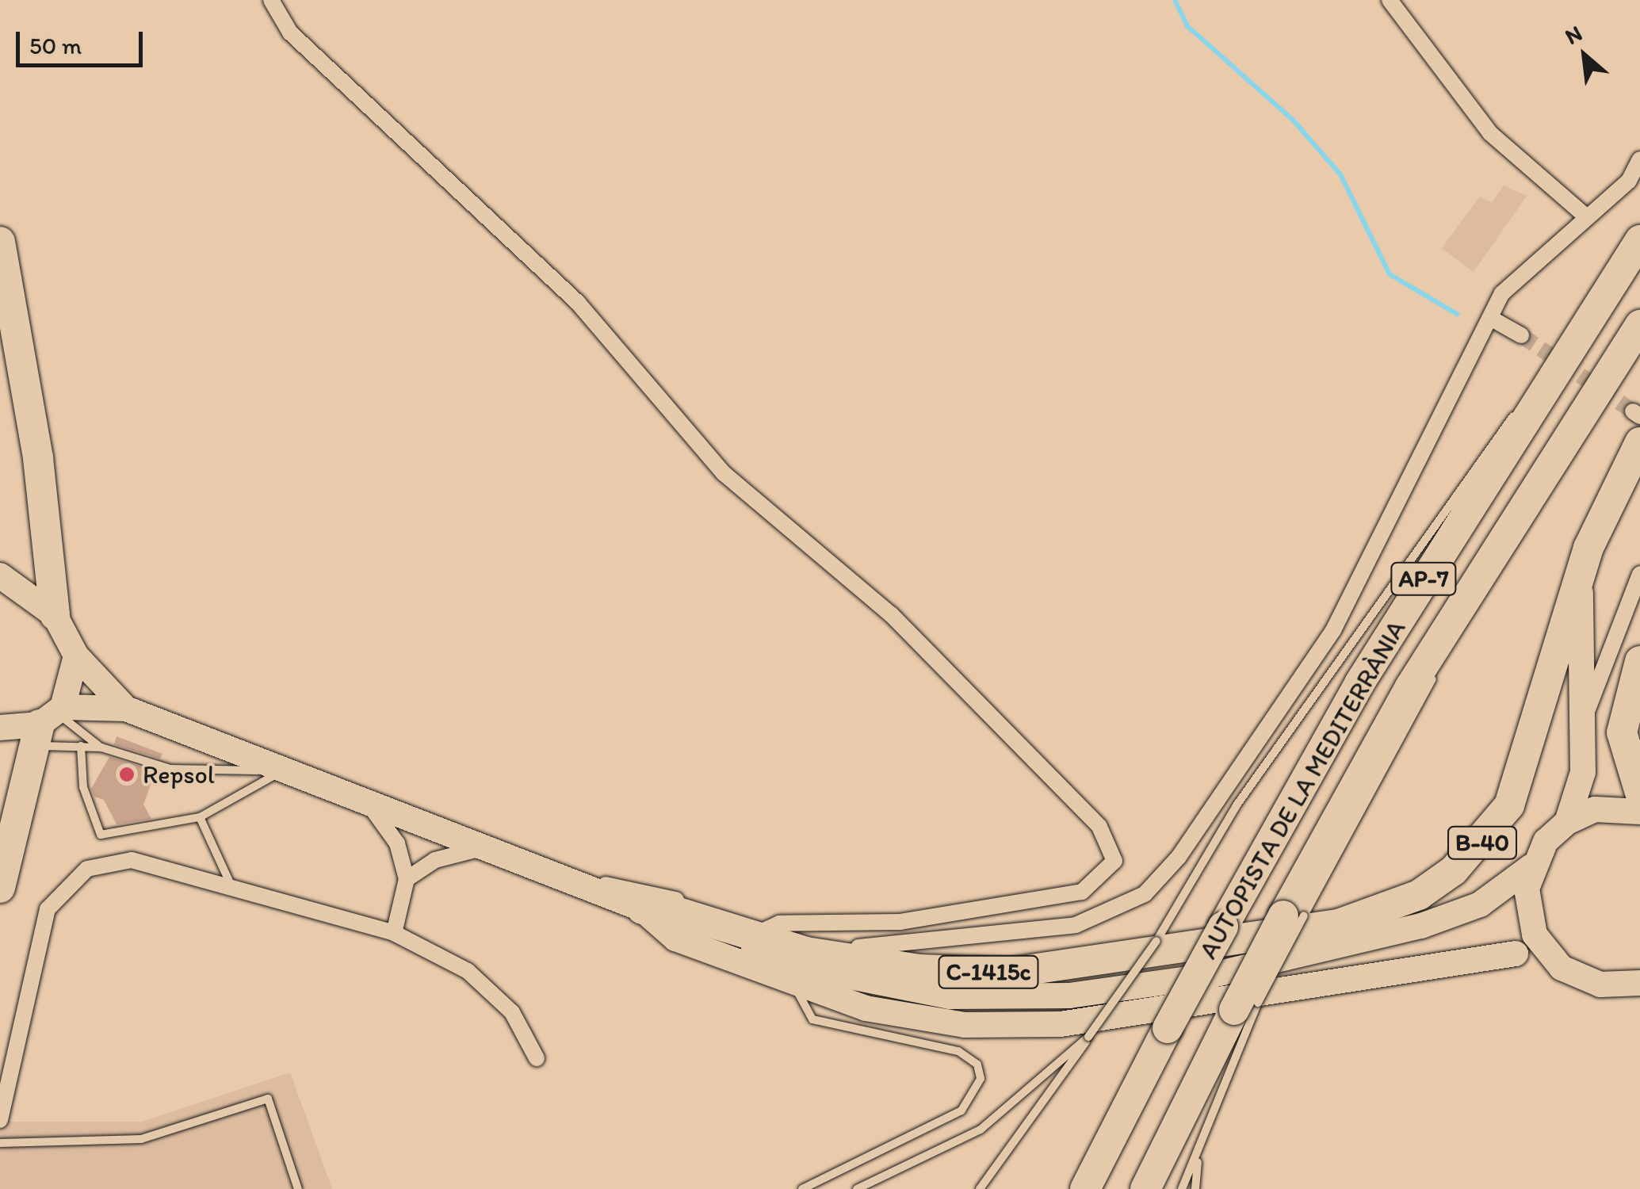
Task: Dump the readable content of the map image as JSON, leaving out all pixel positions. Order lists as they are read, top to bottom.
{
  "streets": {
    "highway": [
      "AP-7",
      "AUTOPISTA DE LA MEDITERRÀNIA",
      "B-40",
      "C-1415c"
    ]
  },
  "crossings": [
    ["B-40", "C-1415c"]
  ],
  "places": ["Repsol"],
  "scale_bar": "50 m",
  "north": "top left"
}
